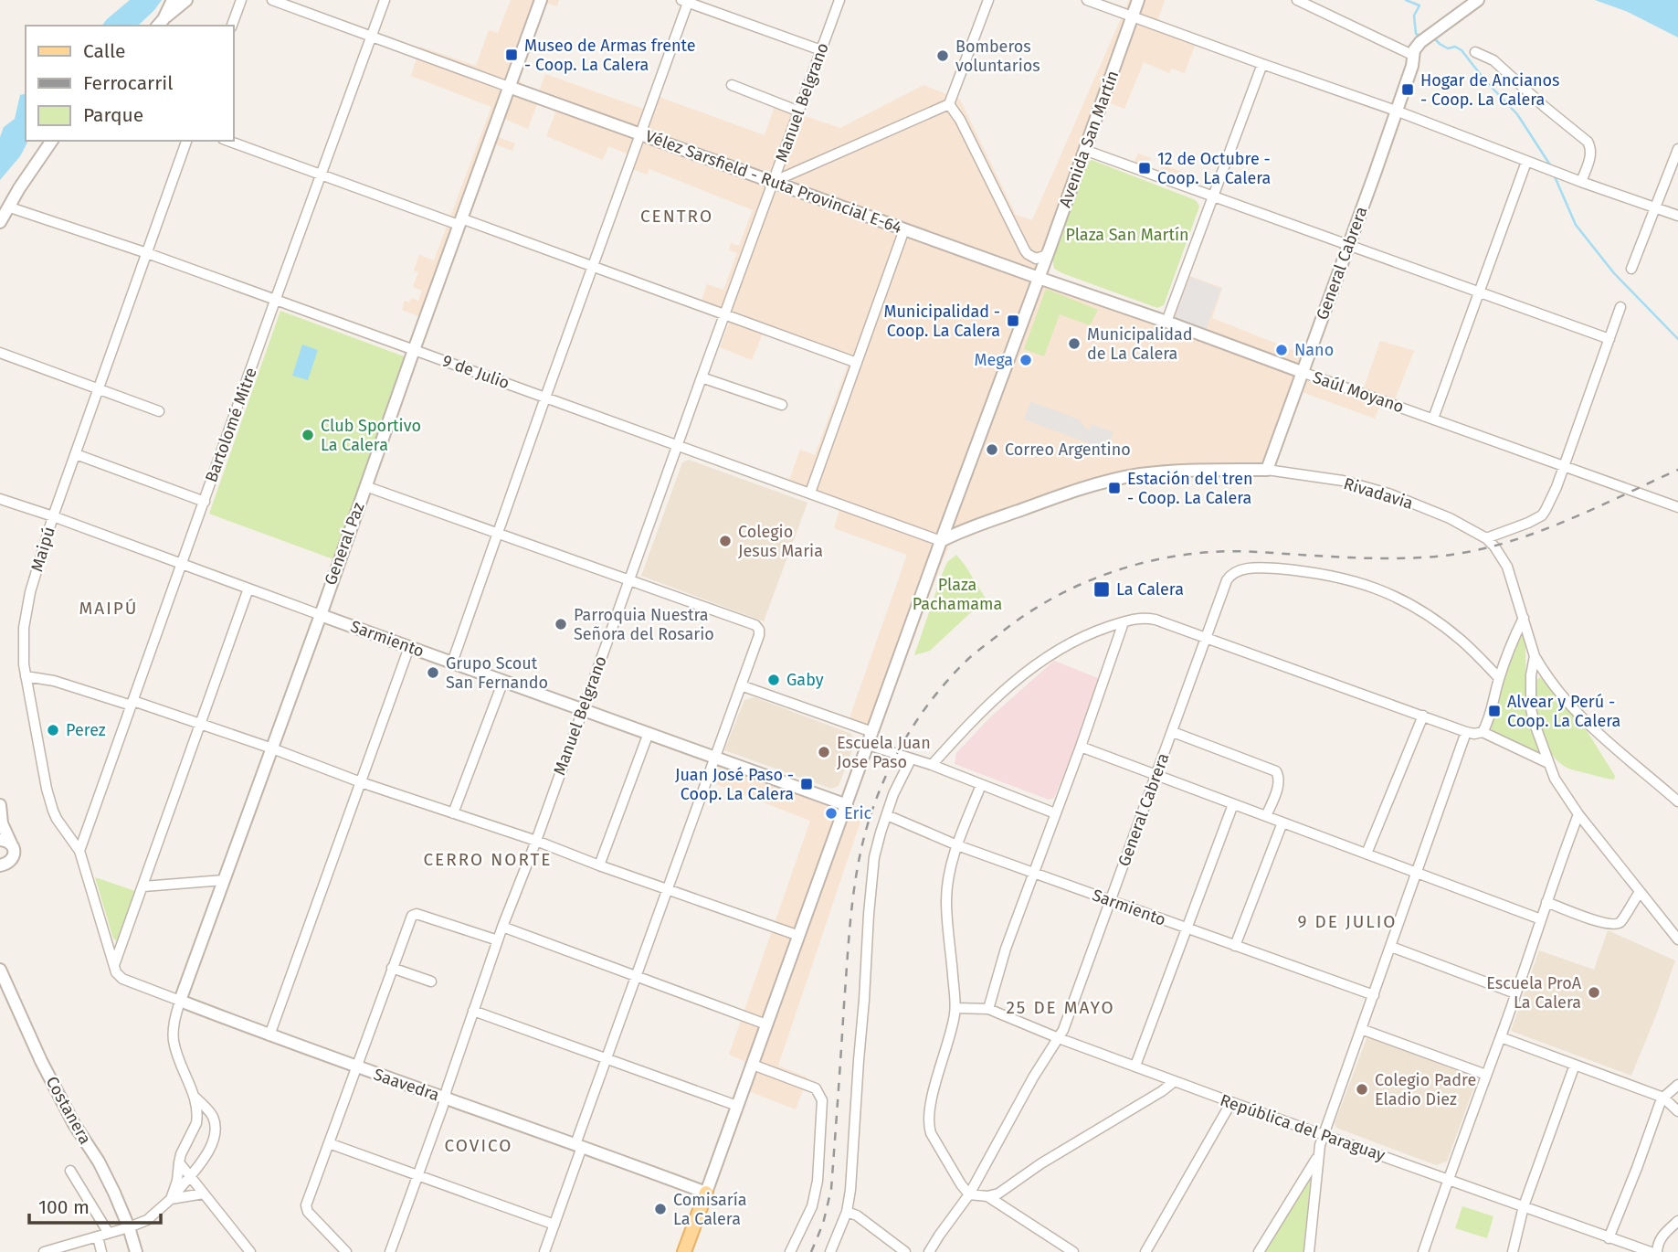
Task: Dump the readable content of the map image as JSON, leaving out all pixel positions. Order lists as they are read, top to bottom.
{
  "streets": {
    "street": [
      "Manuel Belgrano",
      "Avenida San Martín",
      "Vélez Sarsfield - Ruta Provincial E-64",
      "General Cabrera",
      "9 de Julio",
      "Saúl Moyano",
      "Bartolomé Mitre",
      "Rivadavia",
      "General Paz",
      "Maipú",
      "Sarmiento",
      "Saavedra",
      "Costanera",
      "República del Paraguay"
    ]
  },
  "crossings": [
    ["Manuel Belgrano", "Vélez Sarsfield - Ruta Provincial E-64"],
    ["Manuel Belgrano", "9 de Julio"],
    ["Manuel Belgrano", "Sarmiento"],
    ["Manuel Belgrano", "Saavedra"],
    ["Avenida San Martín", "Vélez Sarsfield - Ruta Provincial E-64"],
    ["Avenida San Martín", "9 de Julio"],
    ["Avenida San Martín", "Saúl Moyano"],
    ["Avenida San Martín", "Rivadavia"],
    ["Avenida San Martín", "Sarmiento"],
    ["Avenida San Martín", "Saavedra"],
    ["Vélez Sarsfield - Ruta Provincial E-64", "Saúl Moyano"],
    ["Vélez Sarsfield - Ruta Provincial E-64", "General Paz"],
    ["General Cabrera", "Saúl Moyano"],
    ["General Cabrera", "Rivadavia"],
    ["General Cabrera", "Sarmiento"],
    ["General Cabrera", "República del Paraguay"],
    ["9 de Julio", "Bartolomé Mitre"],
    ["9 de Julio", "Rivadavia"],
    ["9 de Julio", "General Paz"],
    ["9 de Julio", "Maipú"],
    ["Bartolomé Mitre", "Maipú"],
    ["Bartolomé Mitre", "Sarmiento"],
    ["General Paz", "Sarmiento"],
    ["General Paz", "Saavedra"],
    ["Maipú", "Sarmiento"],
    ["Maipú", "Saavedra"]
  ],
  "districts": [
    "CENTRO",
    "MAIPÚ",
    "CERRO NORTE",
    "9 DE JULIO",
    "25 DE MAYO",
    "COVICO"
  ],
  "parks": ["Plaza San Martín", "Plaza Pachamama"],
  "places": {
    "transit": [
      "Museo de Armas frente - Coop. La Calera",
      "Hogar de Ancianos - Coop. La Calera",
      "12 de Octubre - Coop. La Calera",
      "Municipalidad - Coop. La Calera",
      "Estación del tren - Coop. La Calera",
      "La Calera",
      "Alvear y Perú - Coop. La Calera",
      "Juan José Paso - Coop. La Calera"
    ],
    "other": [
      "Bomberos voluntarios",
      "Municipalidad de La Calera",
      "Nano",
      "Mega",
      "Club Sportivo La Calera",
      "Correo Argentino",
      "Colegio Jesus Maria",
      "Parroquia Nuestra Señora del Rosario",
      "Grupo Scout San Fernando",
      "Gaby",
      "Perez",
      "Escuela Juan Jose Paso",
      "Eric",
      "Escuela ProA La Calera",
      "Colegio Padre Eladio Diez",
      "Comisaría La Calera"
    ]
  },
  "legend": ["Calle", "Ferrocarril", "Parque"],
  "scale_bar": "100 m"
}
